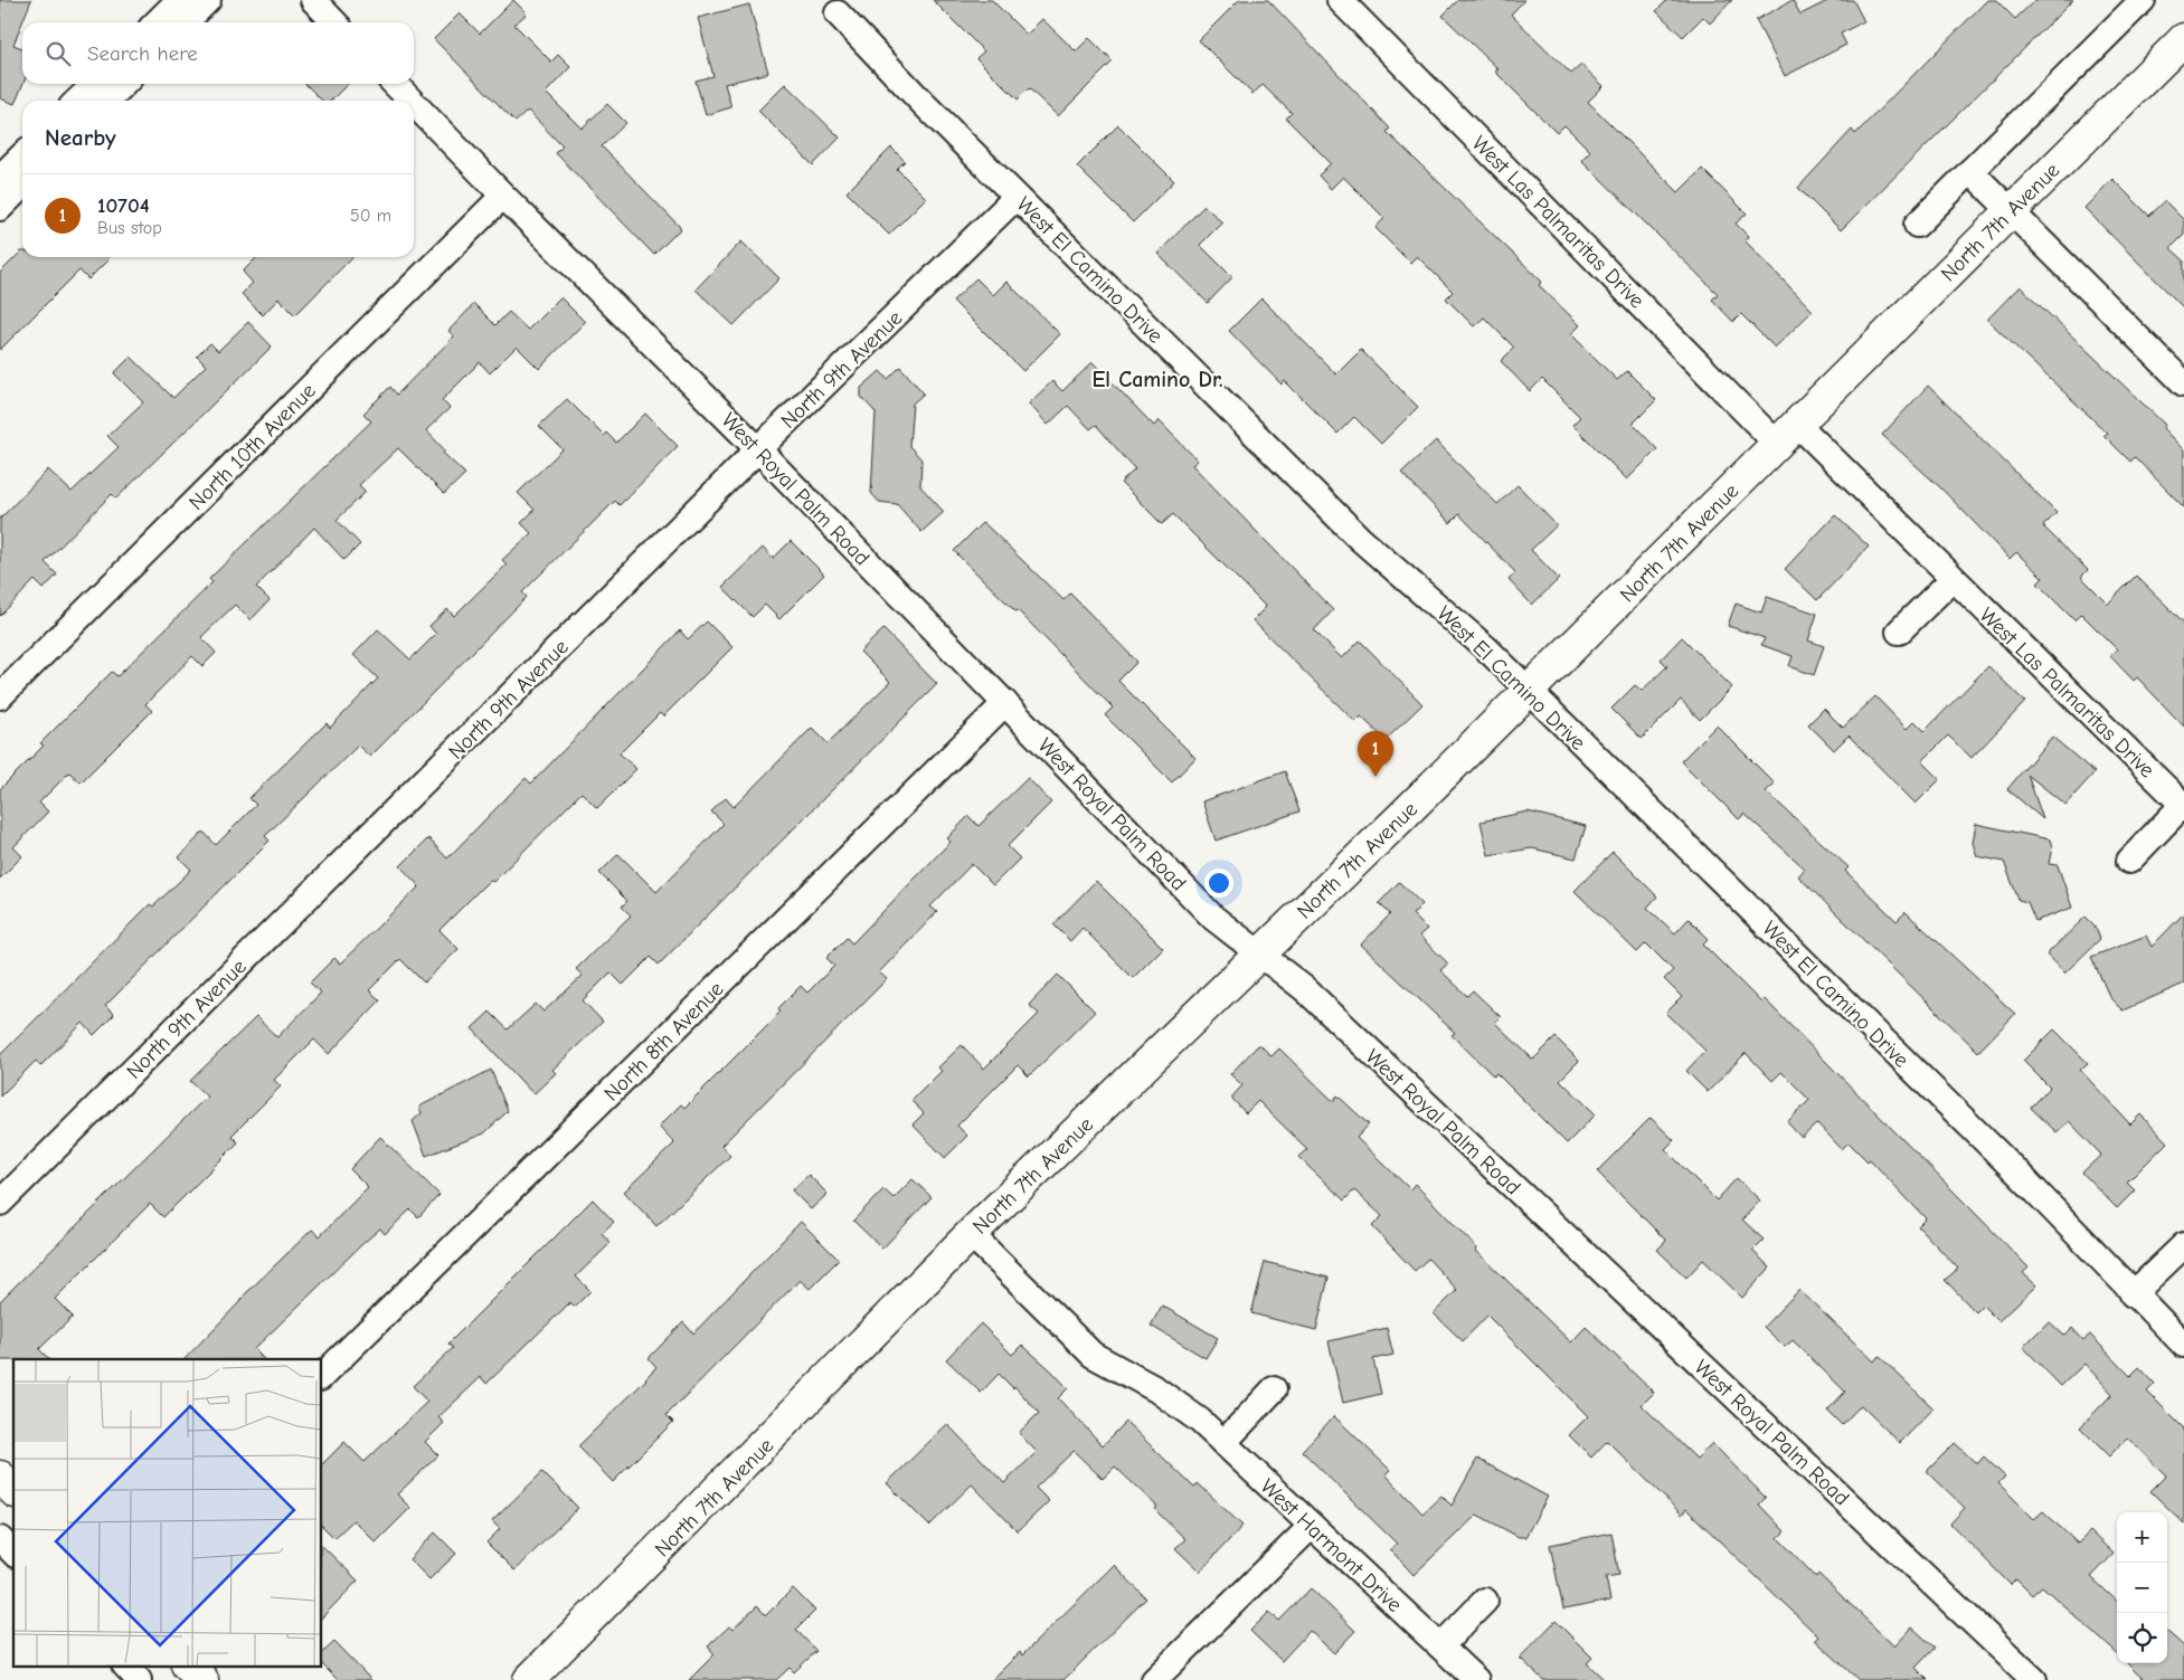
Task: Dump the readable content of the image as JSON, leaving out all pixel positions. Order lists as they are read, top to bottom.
{
  "streets": {
    "main road": ["North 7th Avenue"],
    "street": [
      "West Las Palmaritas Drive",
      "West El Camino Drive",
      "North 9th Avenue",
      "North 10th Avenue",
      "West Royal Palm Road",
      "North 8th Avenue",
      "West Harmont Drive"
    ]
  },
  "crossings": [
    ["West Las Palmaritas Drive", "North 7th Avenue"],
    ["North 7th Avenue", "West El Camino Drive"],
    ["North 7th Avenue", "West Royal Palm Road"],
    ["North 7th Avenue", "West Harmont Drive"],
    ["West El Camino Drive", "North 9th Avenue"],
    ["North 9th Avenue", "West Royal Palm Road"],
    ["North 10th Avenue", "West Royal Palm Road"],
    ["West Royal Palm Road", "North 8th Avenue"]
  ],
  "districts": ["El Camino Dr."],
  "page": {
    "search": "Search here",
    "heading": "Nearby",
    "list": [
      {
        "mark": "1",
        "name": "10704",
        "note": "Bus stop",
        "value": "50 m"
      }
    ],
    "pins": "1",
    "map_buttons": ["+", "−"]
  }
}
